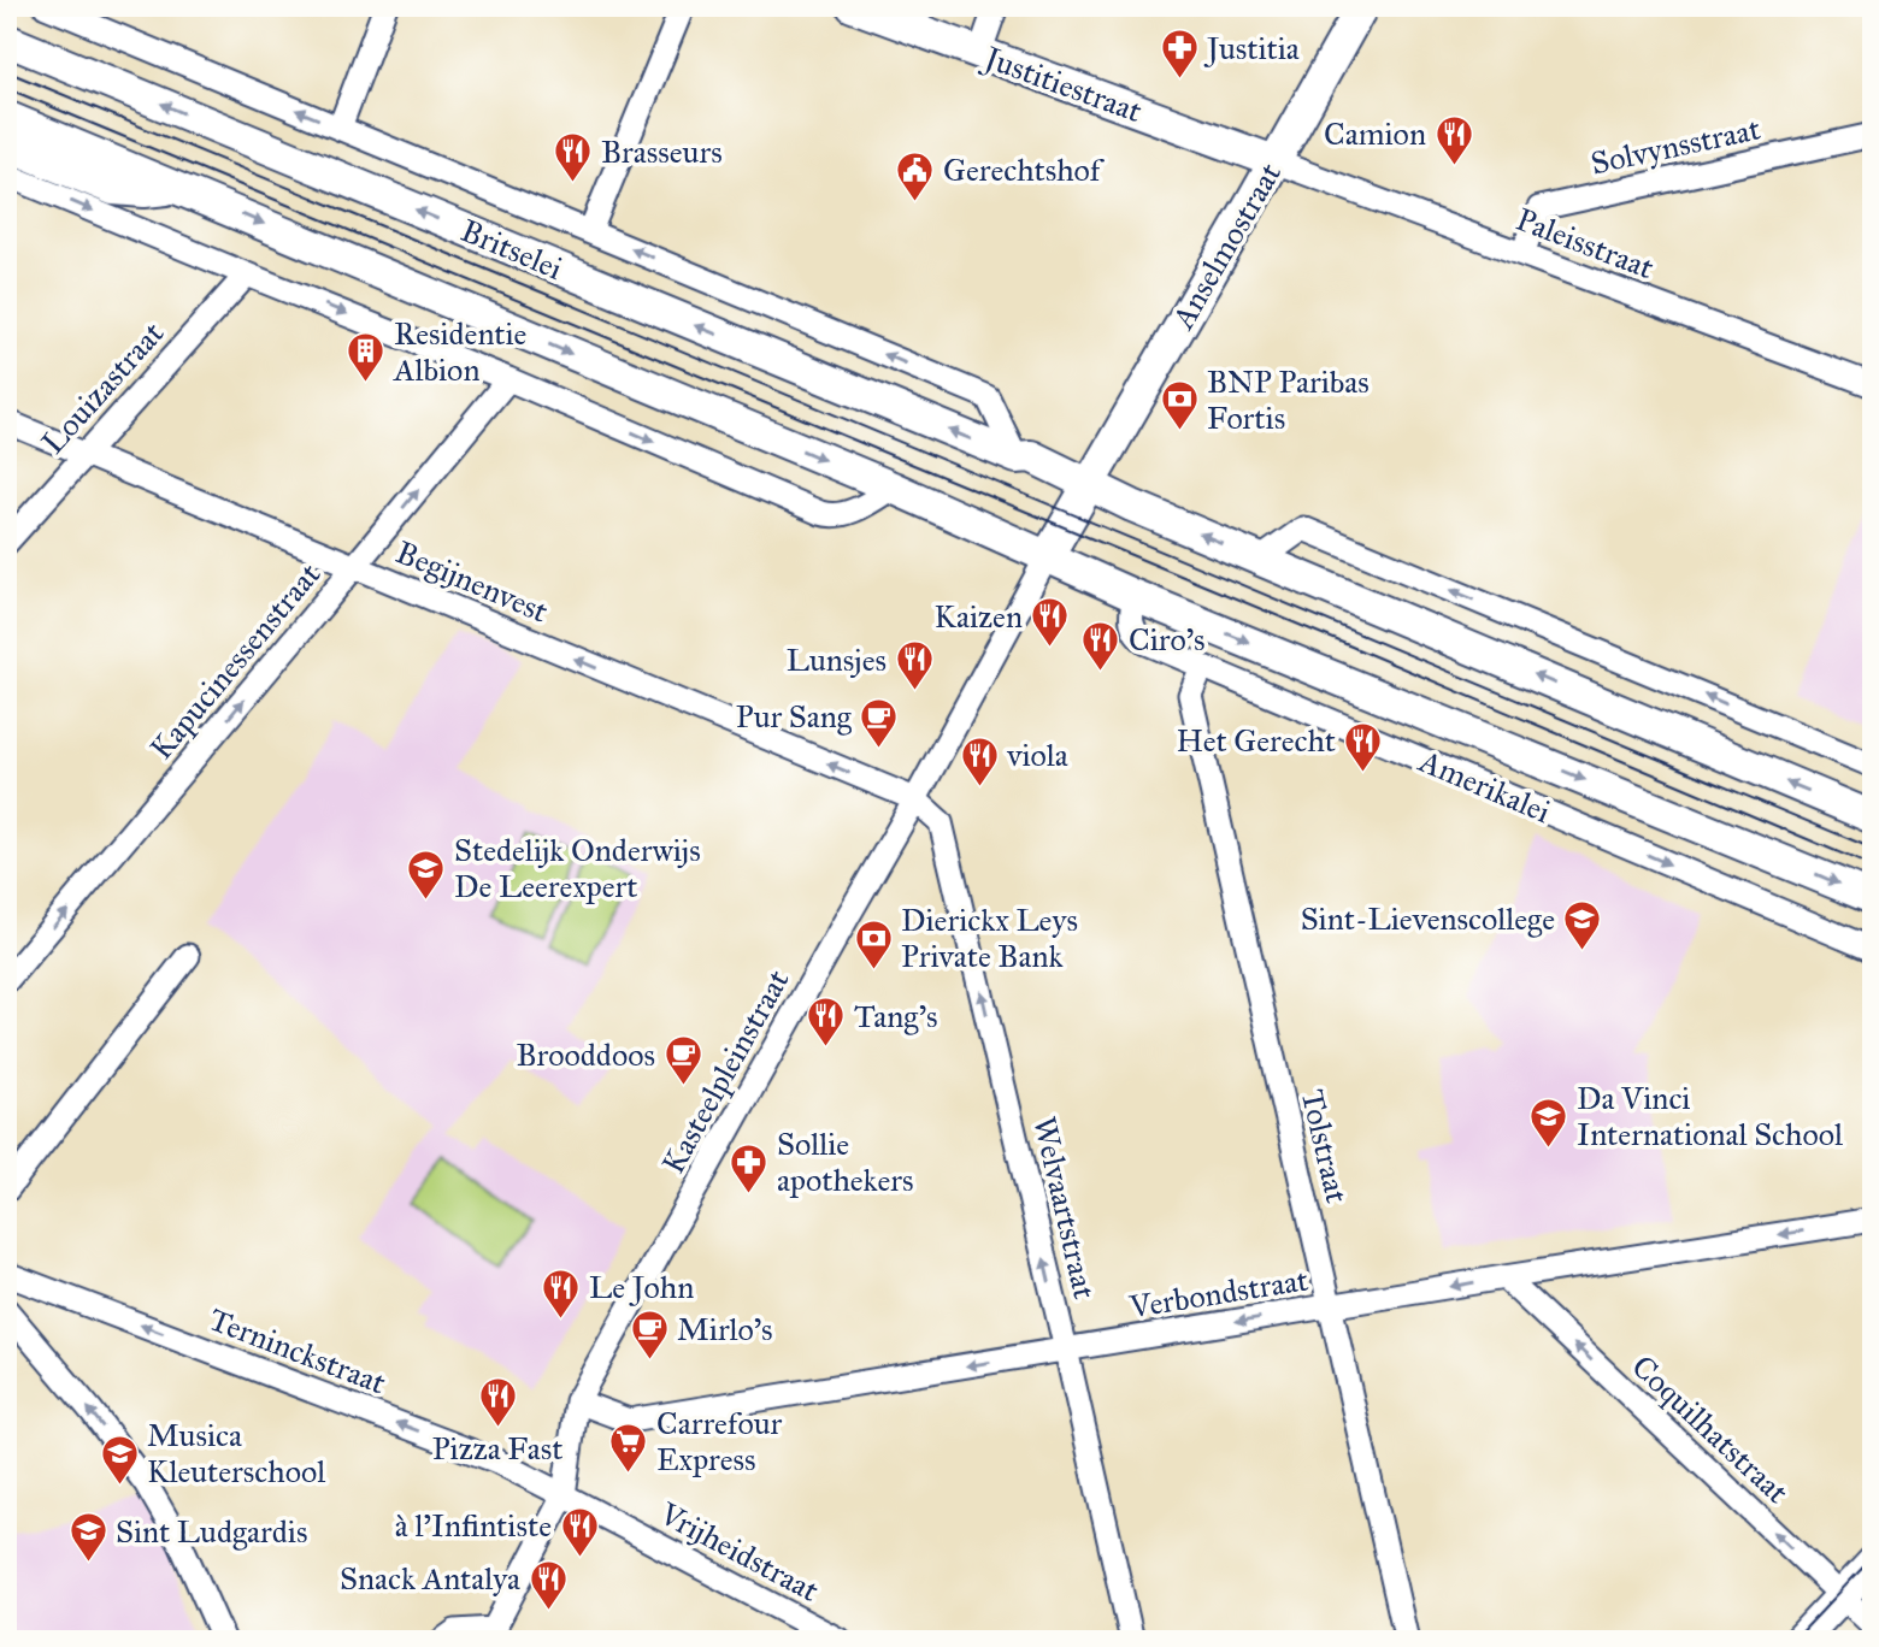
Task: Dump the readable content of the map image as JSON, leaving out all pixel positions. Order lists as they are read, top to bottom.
{
  "streets": {
    "main road": [
      "Justitiestraat",
      "Anselmostraat",
      "Britselei",
      "Amerikalei"
    ],
    "street": [
      "Solvynsstraat",
      "Paleisstraat",
      "Louizastraat",
      "Begijnenvest",
      "Kapucinessenstraat",
      "Kasteelpleinstraat",
      "Tolstraat",
      "Welvaartstraat",
      "Verbondstraat",
      "Terninckstraat",
      "Coquilhatstraat",
      "Vrijheidstraat"
    ]
  },
  "crossings": [
    ["Justitiestraat", "Paleisstraat"],
    ["Justitiestraat", "Anselmostraat"],
    ["Solvynsstraat", "Paleisstraat"],
    ["Paleisstraat", "Anselmostraat"],
    ["Anselmostraat", "Britselei"],
    ["Louizastraat", "Begijnenvest"],
    ["Begijnenvest", "Kapucinessenstraat"],
    ["Begijnenvest", "Kasteelpleinstraat"],
    ["Begijnenvest", "Welvaartstraat"],
    ["Amerikalei", "Kasteelpleinstraat"],
    ["Amerikalei", "Tolstraat"],
    ["Kasteelpleinstraat", "Welvaartstraat"],
    ["Kasteelpleinstraat", "Verbondstraat"],
    ["Kasteelpleinstraat", "Terninckstraat"],
    ["Kasteelpleinstraat", "Vrijheidstraat"],
    ["Tolstraat", "Verbondstraat"],
    ["Welvaartstraat", "Verbondstraat"],
    ["Verbondstraat", "Coquilhatstraat"],
    ["Terninckstraat", "Vrijheidstraat"]
  ],
  "one_way": [
    "Begijnenvest",
    "Kapucinessenstraat",
    "Welvaartstraat",
    "Verbondstraat",
    "Terninckstraat",
    "Coquilhatstraat"
  ],
  "places": {
    "pharmacy": ["Justitia", "Sollie apothekers"],
    "restaurant": [
      "Camion",
      "Brasseurs",
      "Kaizen",
      "Ciro's",
      "Lunsjes",
      "Het Gerecht",
      "viola",
      "Tang's",
      "Le John",
      "Pizza Fast",
      "à l'Infintiste",
      "Snack Antalya"
    ],
    "public building": ["Gerechtshof"],
    "building": ["Residentie Albion"],
    "bank": ["BNP Paribas Fortis", "Dierickx Leys Private Bank"],
    "cafe": ["Pur Sang", "Brooddoos", "Mirlo's"],
    "school or university": [
      "Stedelijk Onderwijs De Leerexpert",
      "Sint-Lievenscollege",
      "Da Vinci International School",
      "Musica Kleuterschool",
      "Sint Ludgardis"
    ],
    "supermarket": ["Carrefour Express"]
  }
}
